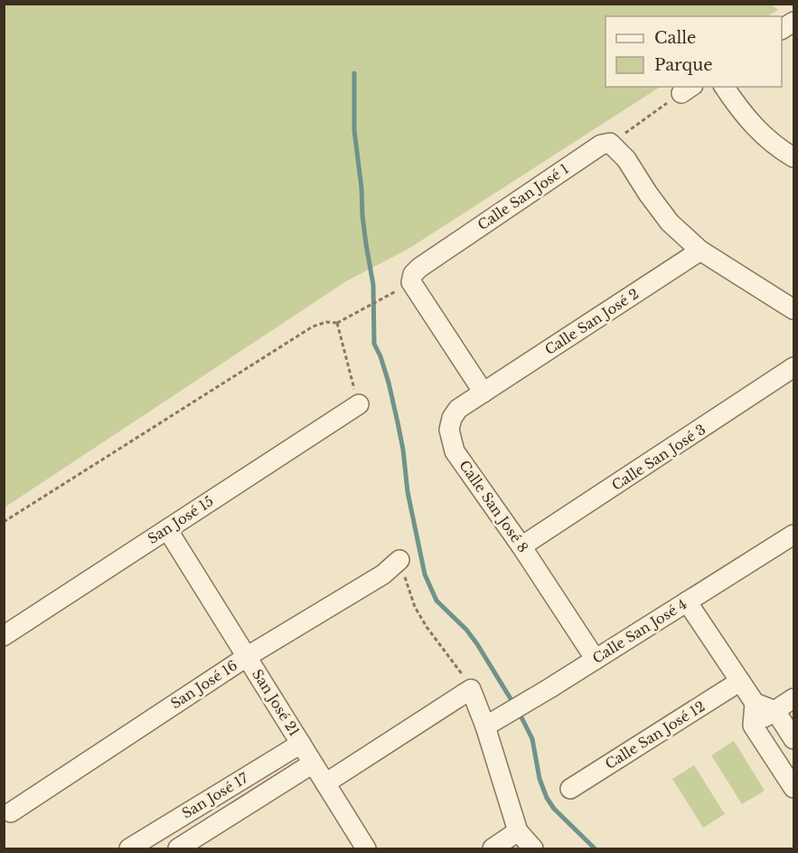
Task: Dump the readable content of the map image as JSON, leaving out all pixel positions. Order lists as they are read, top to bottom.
{
  "streets": {
    "street": [
      "Calle San José 1",
      "Calle San José 2",
      "Calle San José 3",
      "Calle San José 8",
      "San José 15",
      "Calle San José 4",
      "San José 16",
      "San José 21",
      "Calle San José 12",
      "San José 17"
    ]
  },
  "crossings": [
    ["Calle San José 1", "Calle San José 2"],
    ["Calle San José 1", "Calle San José 8"],
    ["Calle San José 2", "Calle San José 8"],
    ["Calle San José 3", "Calle San José 8"],
    ["Calle San José 8", "Calle San José 4"],
    ["San José 15", "San José 21"],
    ["San José 16", "San José 21"],
    ["San José 21", "San José 17"]
  ],
  "legend": ["Calle", "Parque"]
}
